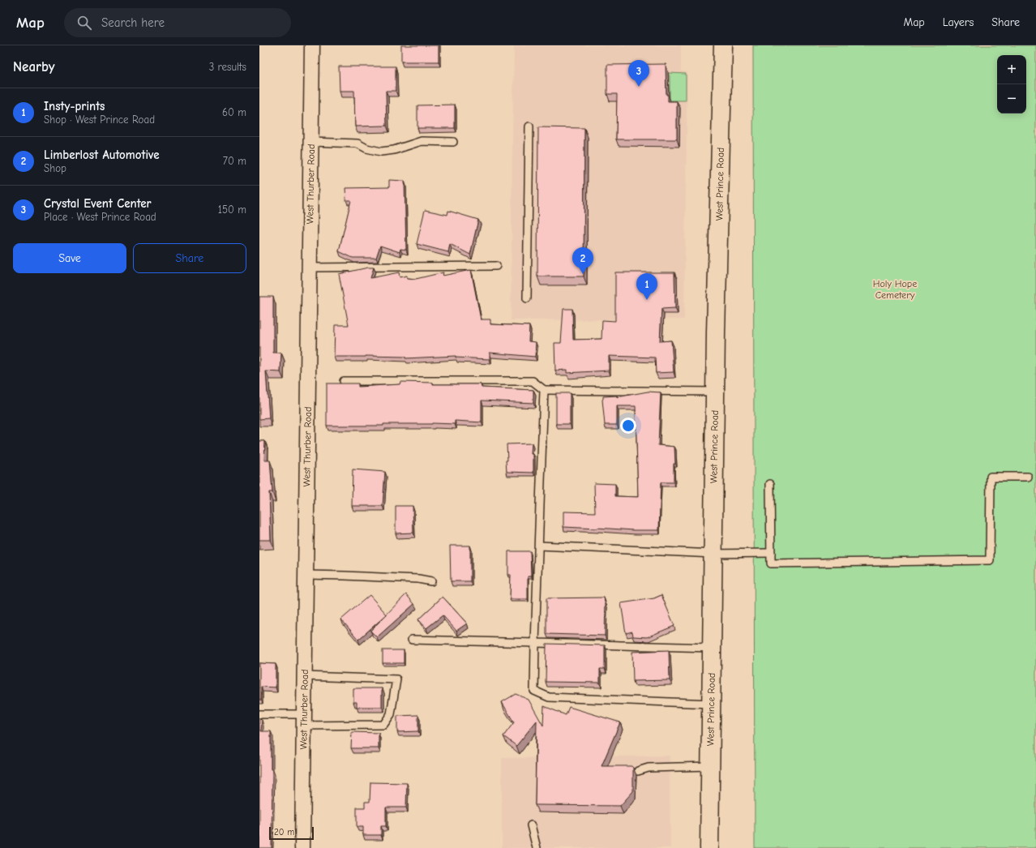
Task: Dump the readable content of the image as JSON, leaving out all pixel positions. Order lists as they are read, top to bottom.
{
  "streets": {
    "main road": ["West Prince Road"],
    "street": ["West Thurber Road"]
  },
  "parks": ["Holy Hope Cemetery"],
  "scale_bar": "20 m",
  "page": {
    "header": "Map",
    "search": "Search here",
    "nav": ["Map", "Layers", "Share"],
    "heading": ["Nearby", "3 results"],
    "map_buttons": ["+", "−"],
    "pins": ["3", "2", "1"],
    "list": [
      {
        "mark": "1",
        "name": "Insty-prints",
        "note": "Shop · West Prince Road",
        "value": "60 m"
      },
      {
        "mark": "2",
        "name": "Limberlost Automotive",
        "note": "Shop",
        "value": "70 m"
      },
      {
        "mark": "3",
        "name": "Crystal Event Center",
        "note": "Place · West Prince Road",
        "value": "150 m"
      }
    ],
    "buttons": ["Save", "Share"],
    "scale": "20 m"
  }
}
